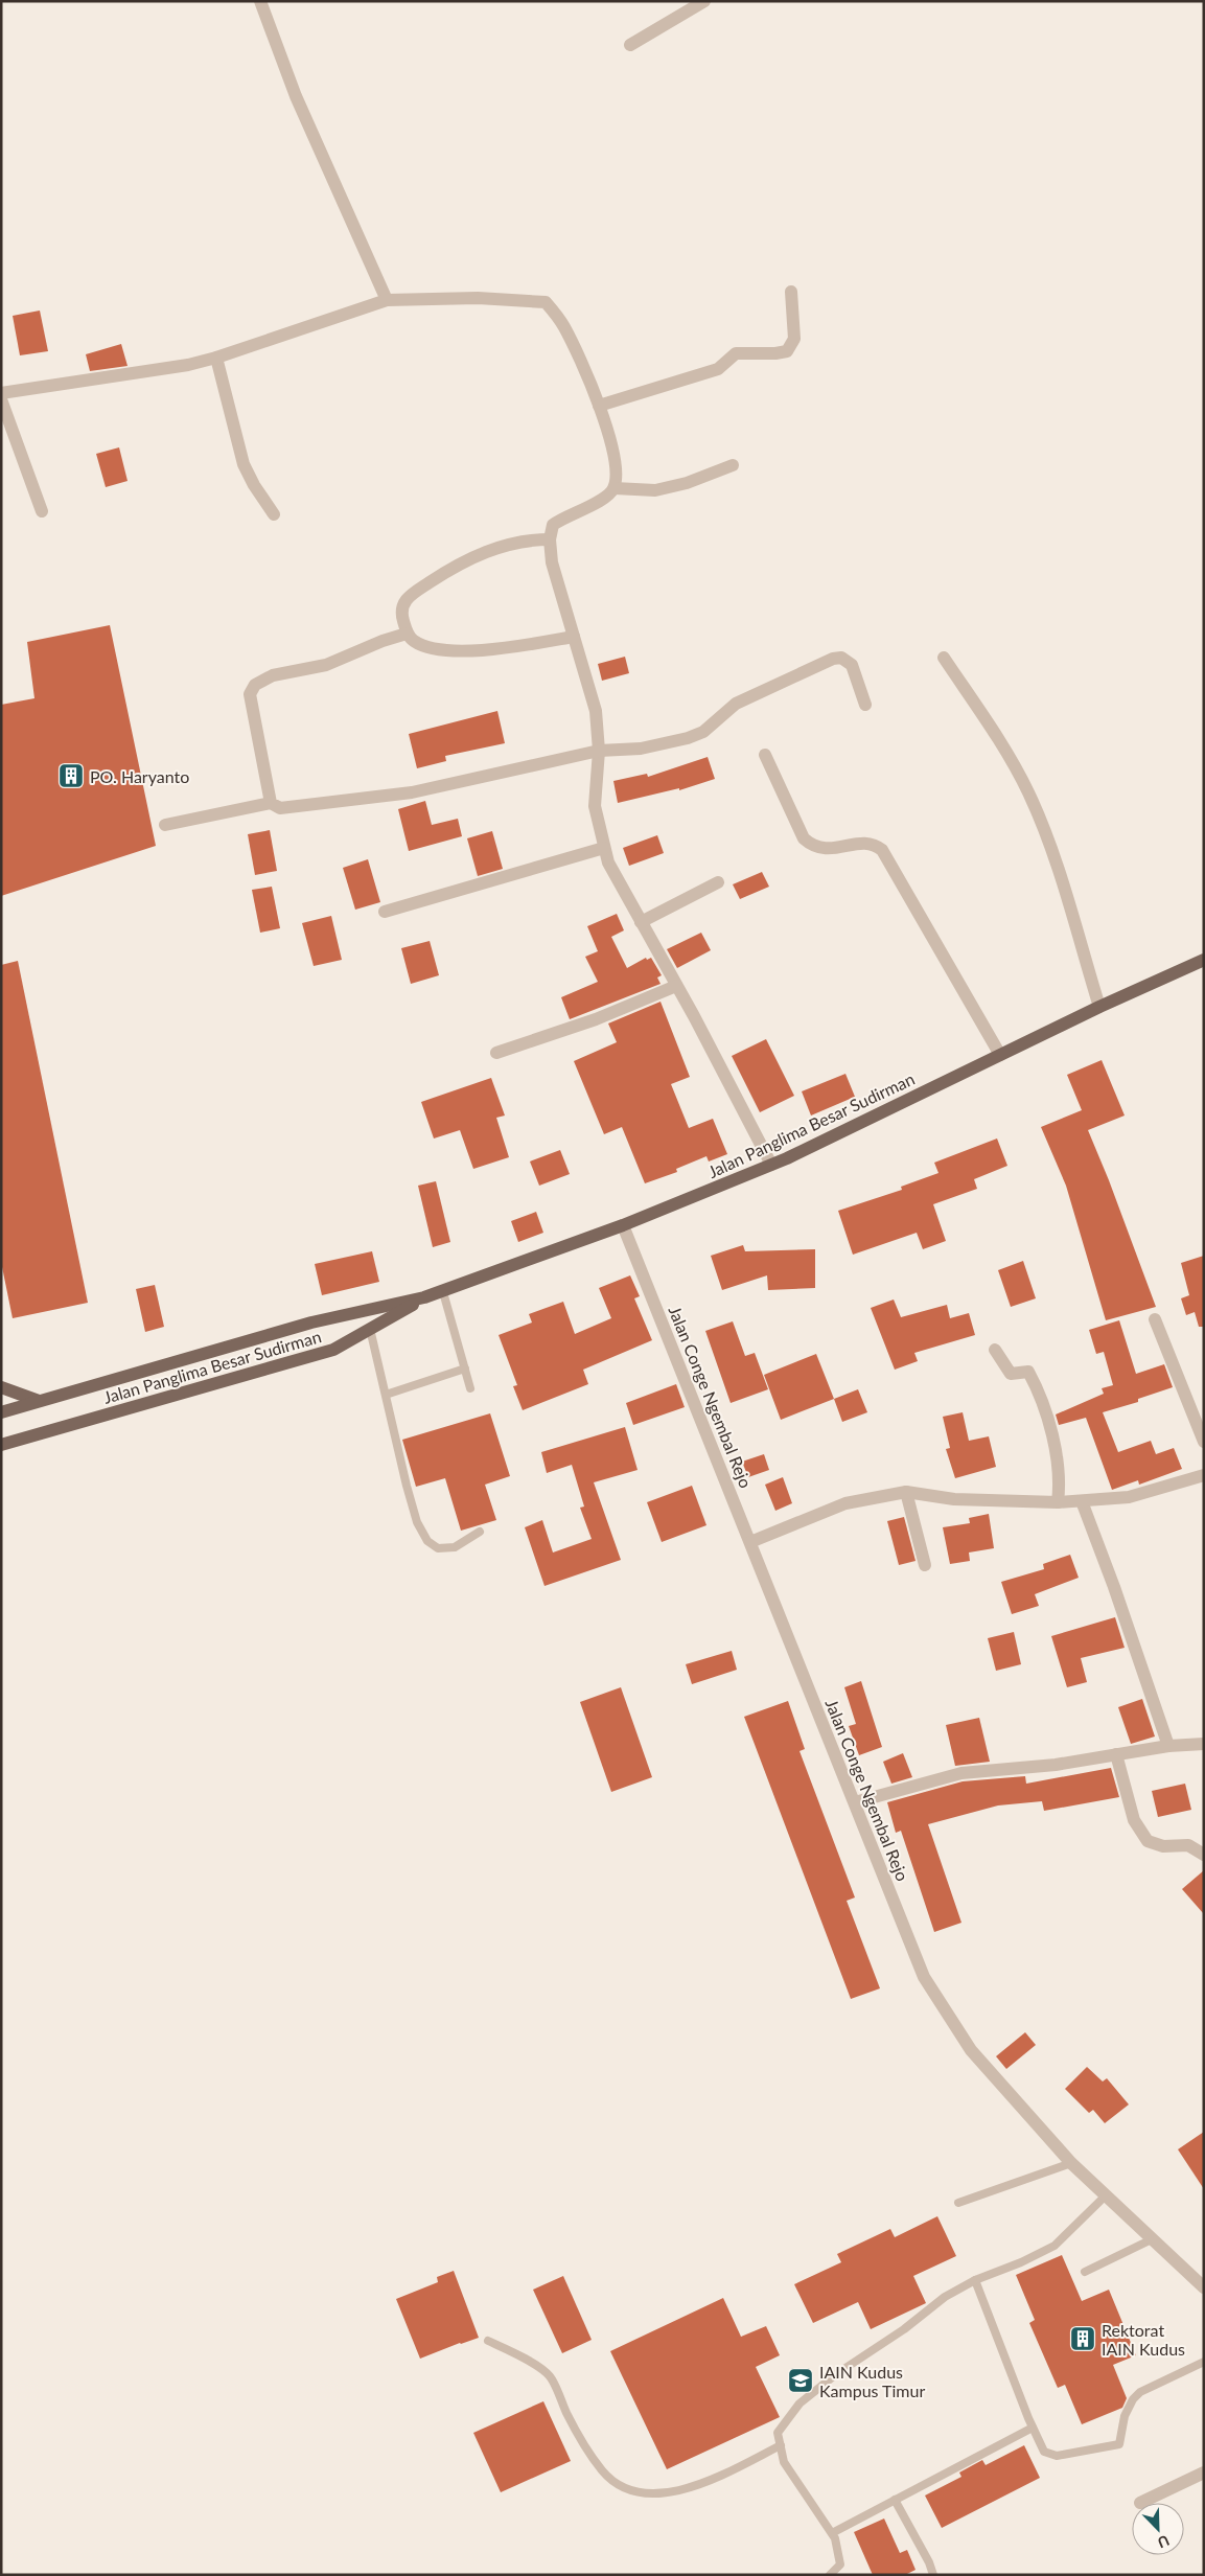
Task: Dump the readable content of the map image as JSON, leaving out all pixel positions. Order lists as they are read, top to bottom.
{
  "streets": {
    "main road": ["Jalan Panglima Besar Sudirman"],
    "street": ["Jalan Conge Ngembal Rejo"]
  },
  "crossings": [
    ["Jalan Panglima Besar Sudirman", "Jalan Conge Ngembal Rejo"]
  ],
  "places": {
    "building": ["PO. Haryanto", "Rektorat IAIN Kudus"],
    "school or university": ["IAIN Kudus Kampus Timur"]
  },
  "north": "bottom right"
}
